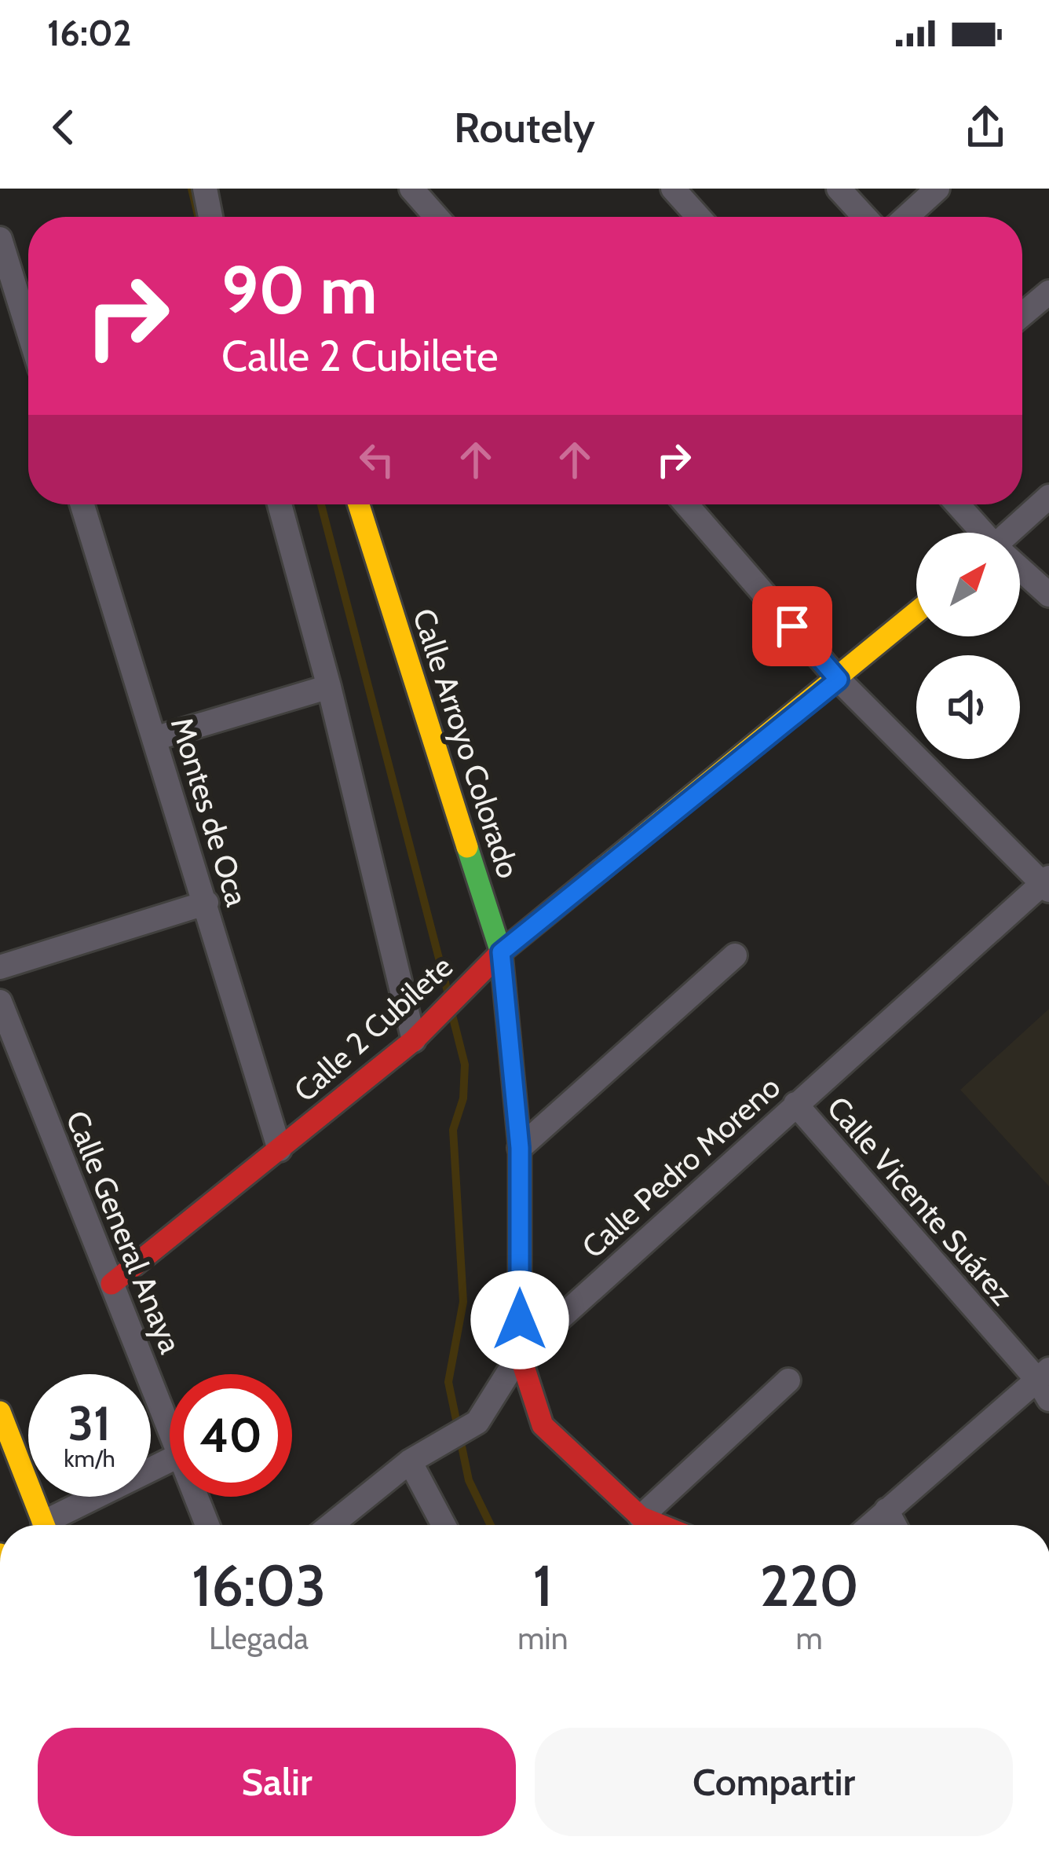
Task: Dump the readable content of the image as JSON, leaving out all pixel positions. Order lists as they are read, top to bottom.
{
  "streets": {
    "street": [
      "Calle Arroyo Colorado",
      "Montes de Oca",
      "Calle 2 Cubilete",
      "Calle Pedro Moreno",
      "Calle Vicente Suárez",
      "Calle General Anaya"
    ]
  },
  "crossings": [
    ["Calle Arroyo Colorado", "Calle 2 Cubilete"],
    ["Calle Arroyo Colorado", "Calle Pedro Moreno"],
    ["Montes de Oca", "Calle 2 Cubilete"],
    ["Calle 2 Cubilete", "Calle General Anaya"],
    ["Calle Pedro Moreno", "Calle Vicente Suárez"]
  ],
  "north": "top right",
  "page": {
    "status": "16:02",
    "header": "Routely",
    "turn": ["90 m", "Calle 2 Cubilete"],
    "speed": "31 km/h",
    "limit": "40",
    "eta": [
      "16:03",
      "Llegada",
      "1",
      "min",
      "220",
      "m"
    ],
    "buttons": ["Salir", "Compartir"]
  }
}
